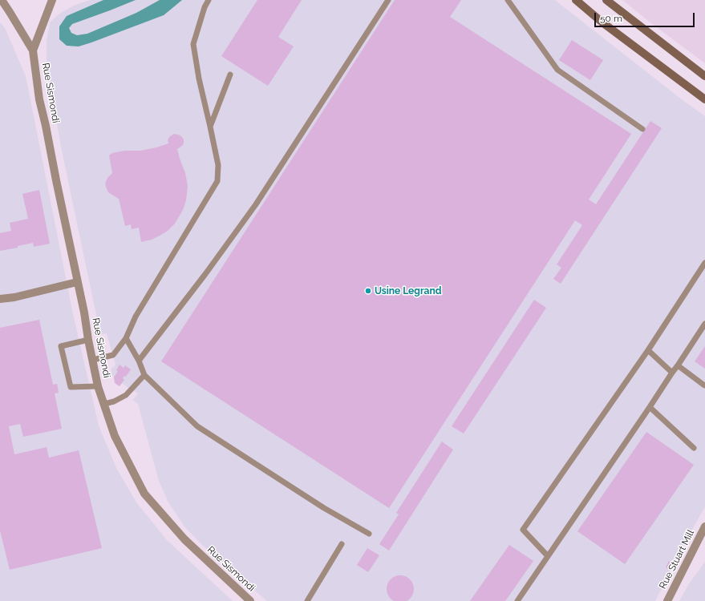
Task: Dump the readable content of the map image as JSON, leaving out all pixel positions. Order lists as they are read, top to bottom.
{
  "streets": {
    "street": ["Rue Sismondi", "Rue Stuart Mill"]
  },
  "places": ["Usine Legrand"],
  "scale_bar": "50 m"
}
